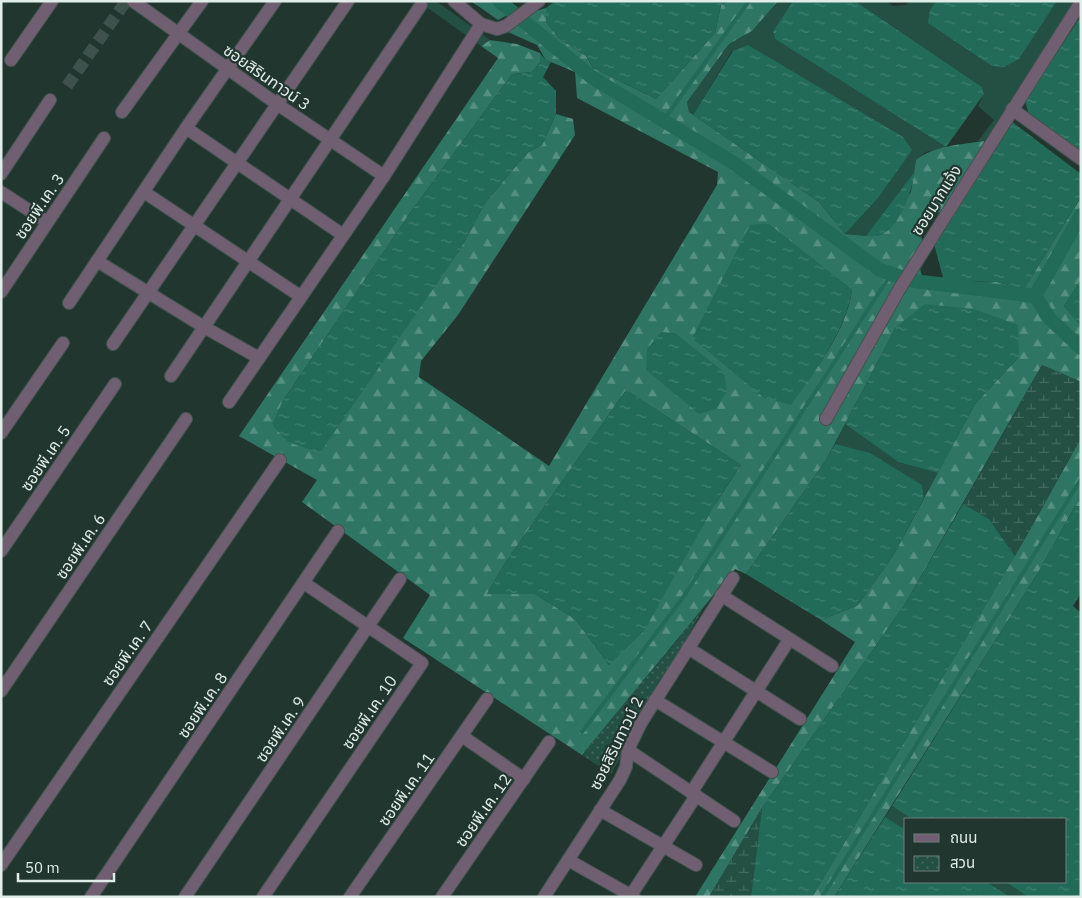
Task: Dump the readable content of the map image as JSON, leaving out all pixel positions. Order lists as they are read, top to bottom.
{
  "streets": {
    "street": [
      "ซอยสิรินทาวน์ 3",
      "ซอยมากแจ้ง",
      "ซอยพี.เค. 3",
      "ซอยพี.เค. 5",
      "ซอยพี.เค. 6",
      "ซอยพี.เค. 7",
      "ซอยพี.เค. 8",
      "ซอยพี.เค. 10",
      "ซอยพี.เค. 9",
      "ซอยสิรินทาวน์ 2",
      "ซอยพี.เค. 11",
      "ซอยพี.เค. 12"
    ]
  },
  "crossings": [
    ["ซอยพี.เค. 8", "ซอยพี.เค. 10"],
    ["ซอยพี.เค. 10", "ซอยพี.เค. 9"]
  ],
  "legend": ["ถนน", "สวน"],
  "scale_bar": "50 m"
}
